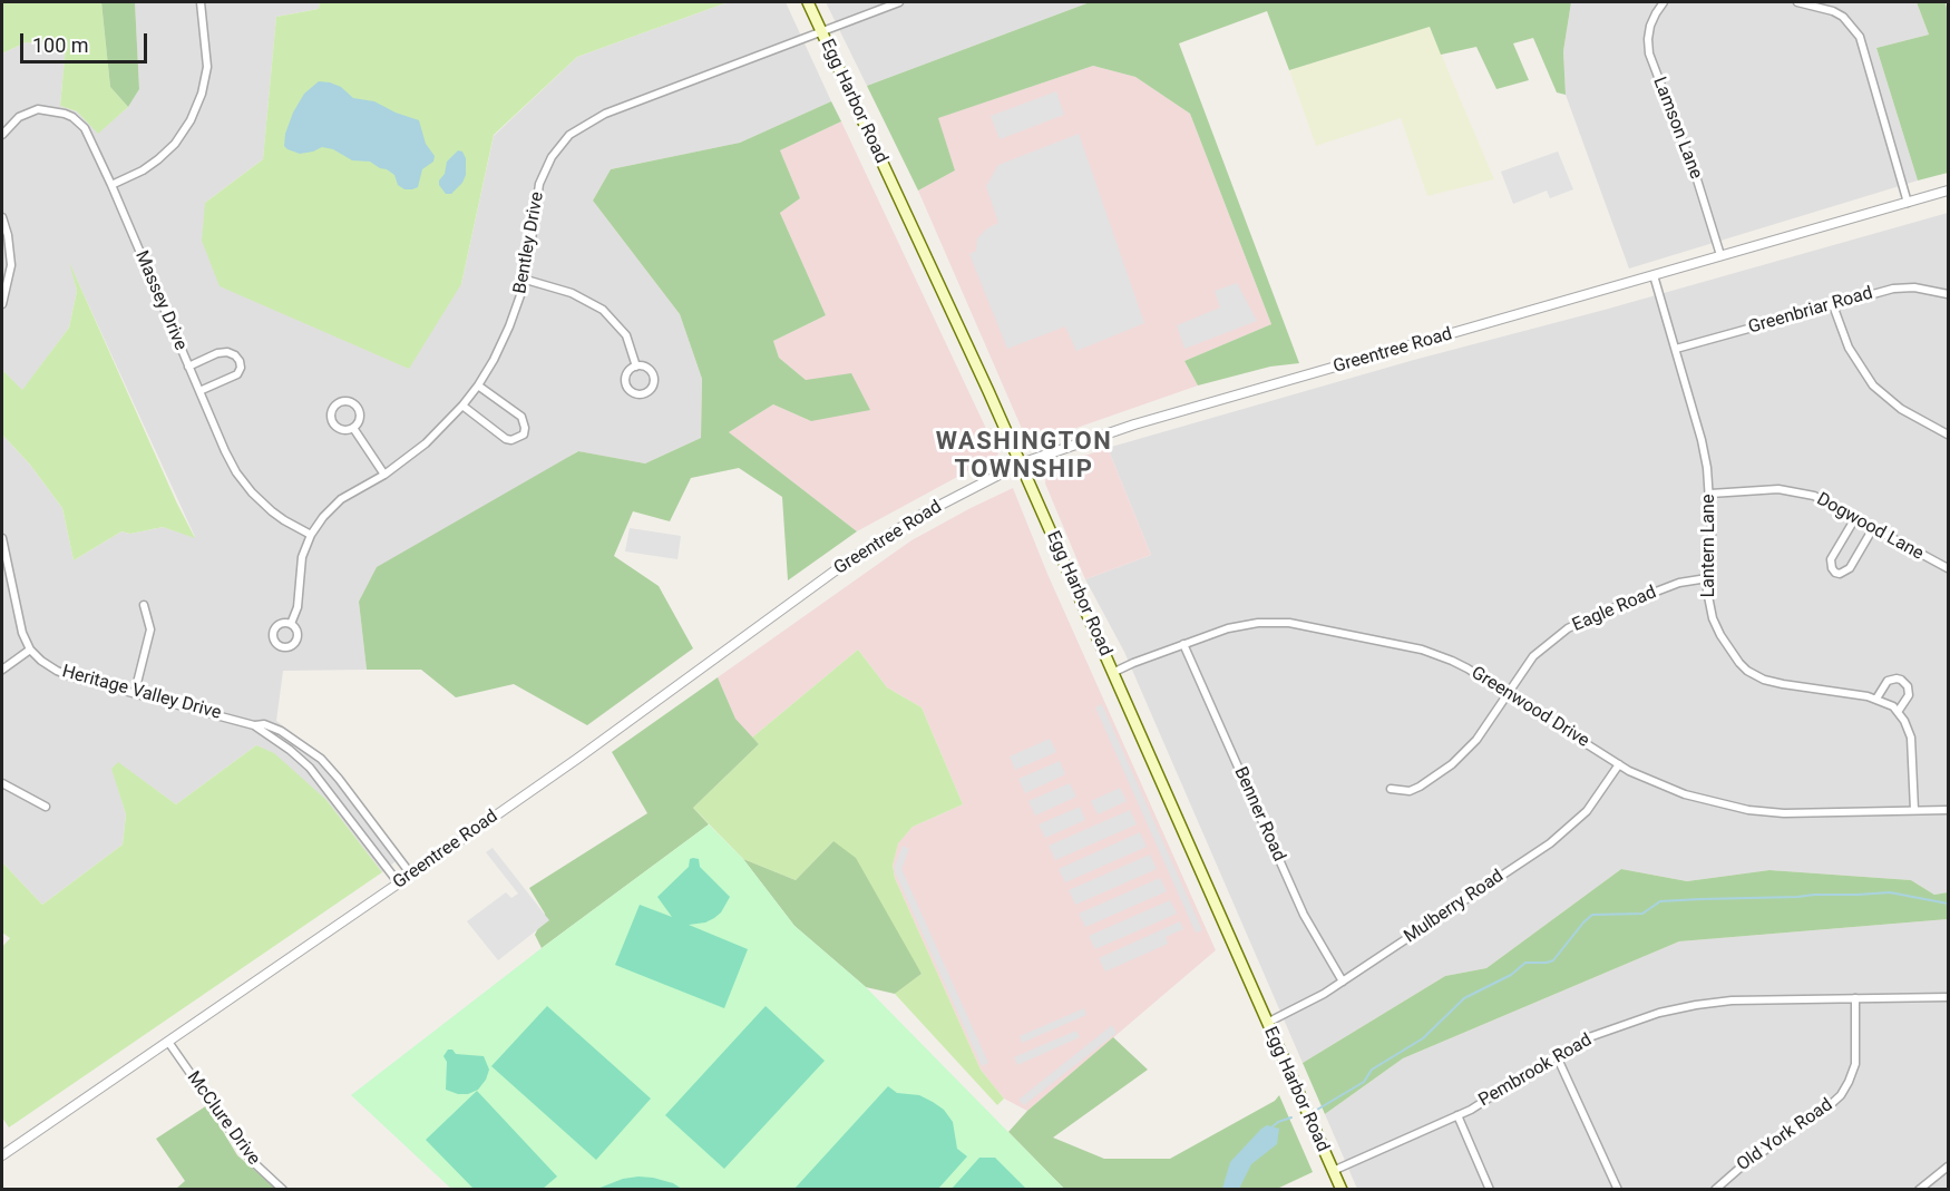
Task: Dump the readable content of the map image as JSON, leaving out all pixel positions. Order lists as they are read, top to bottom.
{
  "streets": {
    "main road": ["Egg Harbor Road"],
    "street": [
      "Lamson Lane",
      "Bentley Drive",
      "Massey Drive",
      "Greenbriar Road",
      "Greentree Road",
      "Dogwood Lane",
      "Lantern Lane",
      "Eagle Road",
      "Heritage Valley Drive",
      "Greenwood Drive",
      "Benner Road",
      "Mulberry Road",
      "Pembrook Road",
      "McClure Drive",
      "Old York Road"
    ]
  },
  "crossings": [
    ["Egg Harbor Road", "Bentley Drive"],
    ["Egg Harbor Road", "Greentree Road"],
    ["Egg Harbor Road", "Greenwood Drive"],
    ["Egg Harbor Road", "Mulberry Road"],
    ["Egg Harbor Road", "Pembrook Road"],
    ["Lamson Lane", "Greentree Road"],
    ["Bentley Drive", "Massey Drive"],
    ["Greenbriar Road", "Lantern Lane"],
    ["Greentree Road", "Lantern Lane"],
    ["Greentree Road", "Heritage Valley Drive"],
    ["Greentree Road", "McClure Drive"],
    ["Dogwood Lane", "Lantern Lane"],
    ["Lantern Lane", "Eagle Road"],
    ["Eagle Road", "Greenwood Drive"],
    ["Greenwood Drive", "Benner Road"],
    ["Greenwood Drive", "Mulberry Road"],
    ["Benner Road", "Mulberry Road"],
    ["Pembrook Road", "Old York Road"]
  ],
  "districts": ["WASHINGTON TOWNSHIP"],
  "scale_bar": "100 m"
}
